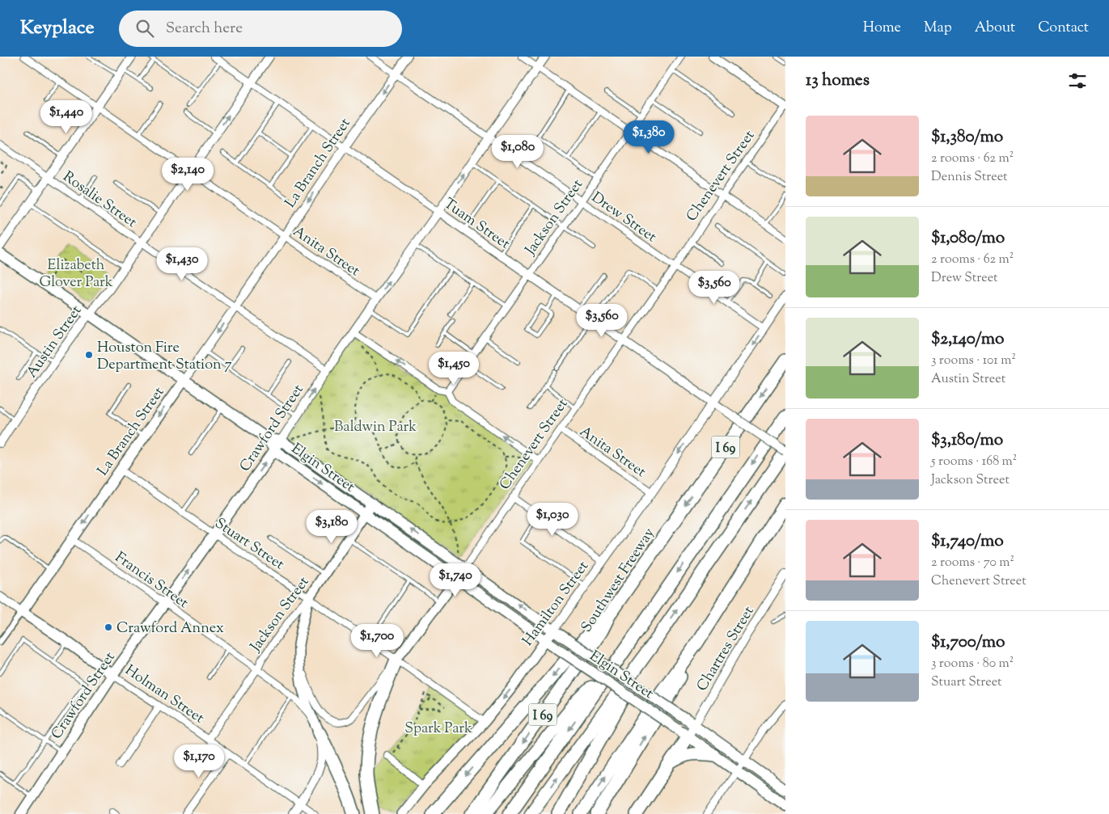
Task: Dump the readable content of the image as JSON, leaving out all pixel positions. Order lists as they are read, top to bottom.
{
  "streets": {
    "highway": ["I 69", "Southwest Freeway"],
    "main road": [
      "La Branch Street",
      "Chenevert Street",
      "Jackson Street",
      "Crawford Street",
      "Elgin Street",
      "Hamilton Street",
      "Holman Street"
    ],
    "street": [
      "Rosalie Street",
      "Drew Street",
      "Tuam Street",
      "Anita Street",
      "Austin Street",
      "Stuart Street",
      "Francis Street",
      "Chartres Street"
    ]
  },
  "crossings": [
    ["La Branch Street", "Rosalie Street"],
    ["La Branch Street", "Drew Street"],
    ["La Branch Street", "Tuam Street"],
    ["La Branch Street", "Anita Street"],
    ["La Branch Street", "Elgin Street"],
    ["La Branch Street", "Stuart Street"],
    ["La Branch Street", "Francis Street"],
    ["La Branch Street", "Holman Street"],
    ["Chenevert Street", "Drew Street"],
    ["Chenevert Street", "Tuam Street"],
    ["Chenevert Street", "Anita Street"],
    ["Chenevert Street", "Elgin Street"],
    ["Chenevert Street", "Stuart Street"],
    ["Rosalie Street", "Austin Street"],
    ["Rosalie Street", "Crawford Street"],
    ["Jackson Street", "Drew Street"],
    ["Jackson Street", "Tuam Street"],
    ["Jackson Street", "Elgin Street"],
    ["Jackson Street", "Stuart Street"],
    ["Jackson Street", "Francis Street"],
    ["Jackson Street", "Holman Street"],
    ["Drew Street", "Crawford Street"],
    ["Drew Street", "Hamilton Street"],
    ["Tuam Street", "Austin Street"],
    ["Tuam Street", "Crawford Street"],
    ["Tuam Street", "Hamilton Street"],
    ["Anita Street", "Austin Street"],
    ["Anita Street", "Crawford Street"],
    ["Anita Street", "Hamilton Street"],
    ["Austin Street", "Elgin Street"],
    ["Crawford Street", "Elgin Street"],
    ["Crawford Street", "Stuart Street"],
    ["Crawford Street", "Francis Street"],
    ["Crawford Street", "Holman Street"],
    ["Elgin Street", "Hamilton Street"],
    ["Elgin Street", "Chartres Street"],
    ["Stuart Street", "Hamilton Street"]
  ],
  "one_way": ["La Branch Street", "Crawford Street", "Hamilton Street"],
  "parks": ["Elizabeth Glover Park", "Baldwin Park", "Spark Park"],
  "places": ["Houston Fire Department Station 7", "Crawford Annex"],
  "page": {
    "header": "Keyplace",
    "search": "Search here",
    "nav": [
      "Home",
      "Map",
      "About",
      "Contact"
    ],
    "heading": "13 homes",
    "price": [
      "$1,440",
      "$1,380",
      "$1,080",
      "$2,140",
      "$1,430",
      "$3,560",
      "$3,560",
      "$1,450",
      "$1,030",
      "$3,180",
      "$1,740",
      "$1,700",
      "$1,170"
    ],
    "list": [
      {
        "name": "$1,380/mo",
        "note": "2 rooms · 62 m² · Dennis Street"
      },
      {
        "name": "$1,080/mo",
        "note": "2 rooms · 62 m² · Drew Street"
      },
      {
        "name": "$2,140/mo",
        "note": "3 rooms · 101 m² · Austin Street"
      },
      {
        "name": "$3,180/mo",
        "note": "5 rooms · 168 m² · Jackson Street"
      },
      {
        "name": "$1,740/mo",
        "note": "2 rooms · 70 m² · Chenevert Street"
      },
      {
        "name": "$1,700/mo",
        "note": "3 rooms · 80 m² · Stuart Street"
      }
    ]
  }
}
